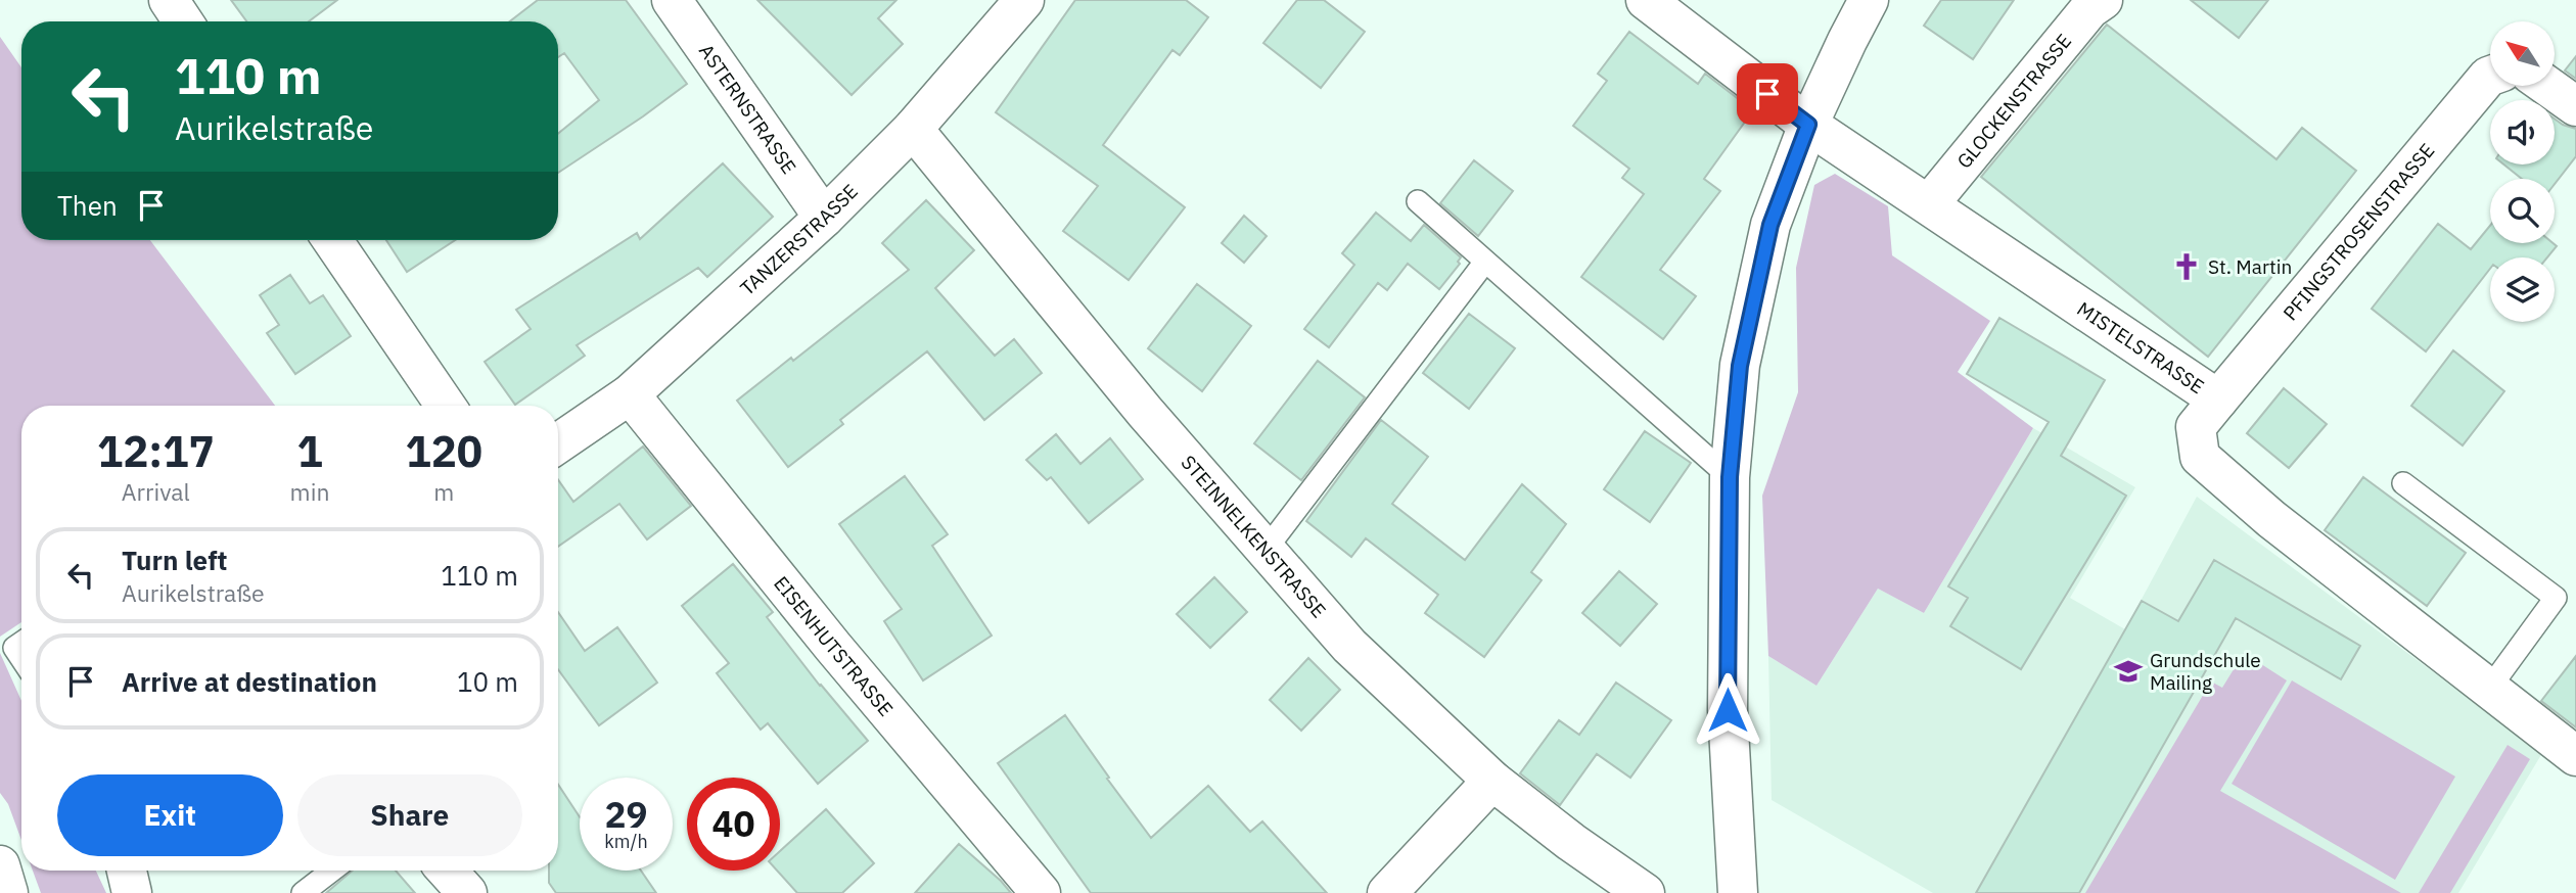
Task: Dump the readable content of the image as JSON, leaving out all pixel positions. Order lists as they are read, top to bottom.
{
  "streets": {
    "main road": [
      "GLOCKENSTRASSE",
      "ASTERNSTRASSE",
      "PFINGSTROSENSTRASSE",
      "TANZERSTRASSE",
      "MISTELSTRASSE",
      "STEINNELKENSTRASSE",
      "EISENHUTSTRASSE"
    ]
  },
  "crossings": [
    ["GLOCKENSTRASSE", "MISTELSTRASSE"],
    ["ASTERNSTRASSE", "TANZERSTRASSE"],
    ["PFINGSTROSENSTRASSE", "MISTELSTRASSE"],
    ["TANZERSTRASSE", "STEINNELKENSTRASSE"],
    ["TANZERSTRASSE", "EISENHUTSTRASSE"]
  ],
  "places": {
    "church": ["St. Martin"],
    "school or university": ["Grundschule Mailing"]
  },
  "north": "top left",
  "page": {
    "turn": ["110 m", "Aurikelstraße"],
    "then": "Then",
    "eta": [
      "12:17",
      "Arrival",
      "1",
      "min",
      "120",
      "m"
    ],
    "list": [
      {
        "name": "Turn left",
        "note": "Aurikelstraße",
        "value": "110 m"
      },
      {
        "name": "Arrive at destination",
        "value": "10 m"
      }
    ],
    "buttons": ["Exit", "Share"],
    "speed": "29 km/h",
    "limit": "40"
  }
}
